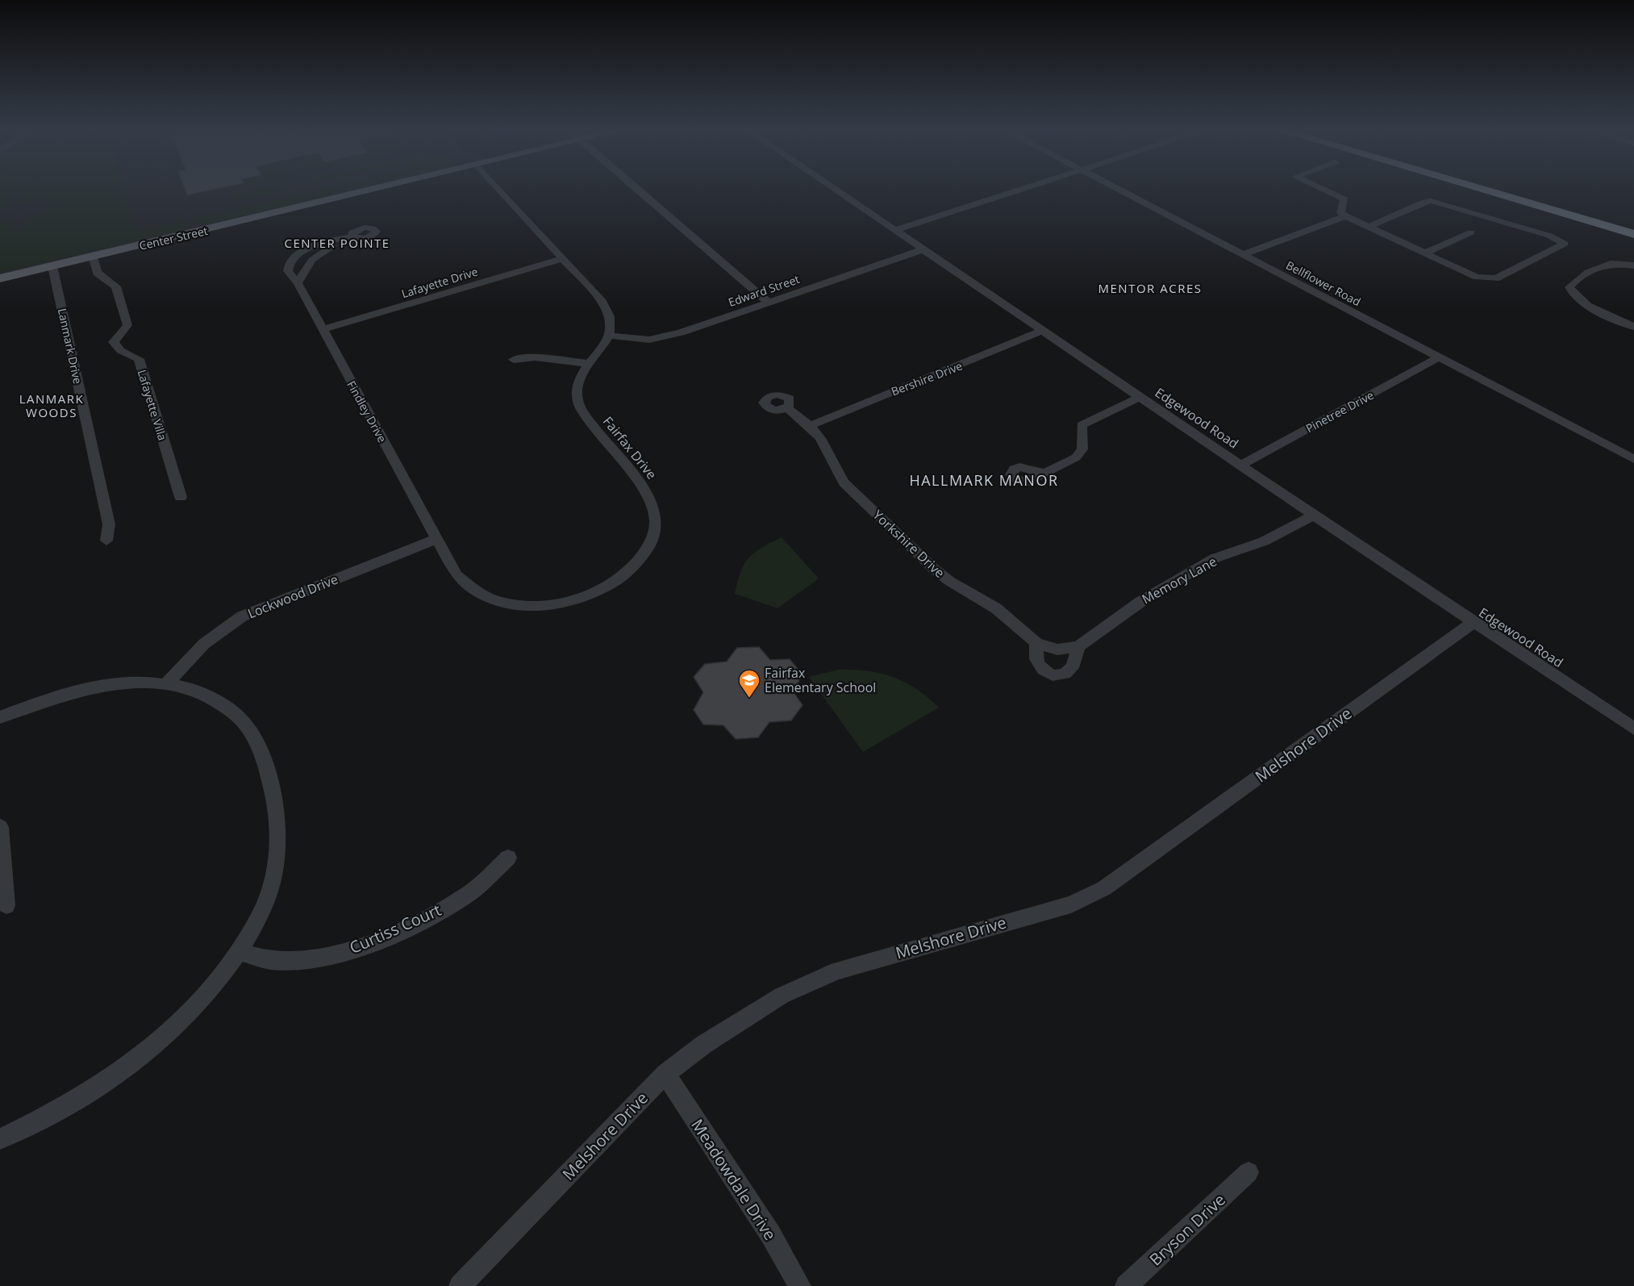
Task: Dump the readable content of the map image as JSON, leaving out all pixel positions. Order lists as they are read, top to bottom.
{
  "streets": {
    "main road": ["Center Street"],
    "street": [
      "Lafayette Drive",
      "Bellflower Road",
      "Edward Street",
      "Lanmark Drive",
      "Bershire Drive",
      "Lafayette Villa",
      "Findley Drive",
      "Pinetree Drive",
      "Edgewood Road",
      "Fairfax Drive",
      "Yorkshire Drive",
      "Memory Lane",
      "Lockwood Drive",
      "Melshore Drive",
      "Curtiss Court",
      "Meadowdale Drive",
      "Bryson Drive"
    ]
  },
  "crossings": [
    ["Center Street", "Lanmark Drive"],
    ["Center Street", "Lafayette Villa"],
    ["Lafayette Drive", "Findley Drive"],
    ["Bellflower Road", "Pinetree Drive"],
    ["Edward Street", "Edgewood Road"],
    ["Edward Street", "Fairfax Drive"],
    ["Bershire Drive", "Edgewood Road"],
    ["Bershire Drive", "Yorkshire Drive"],
    ["Findley Drive", "Fairfax Drive"],
    ["Findley Drive", "Lockwood Drive"],
    ["Pinetree Drive", "Edgewood Road"],
    ["Edgewood Road", "Memory Lane"],
    ["Edgewood Road", "Melshore Drive"],
    ["Fairfax Drive", "Lockwood Drive"],
    ["Yorkshire Drive", "Memory Lane"],
    ["Melshore Drive", "Meadowdale Drive"]
  ],
  "districts": [
    "CENTER POINTE",
    "MENTOR ACRES",
    "LANMARK WOODS",
    "HALLMARK MANOR"
  ],
  "places": {
    "school or university": ["Fairfax Elementary School"]
  }
}
